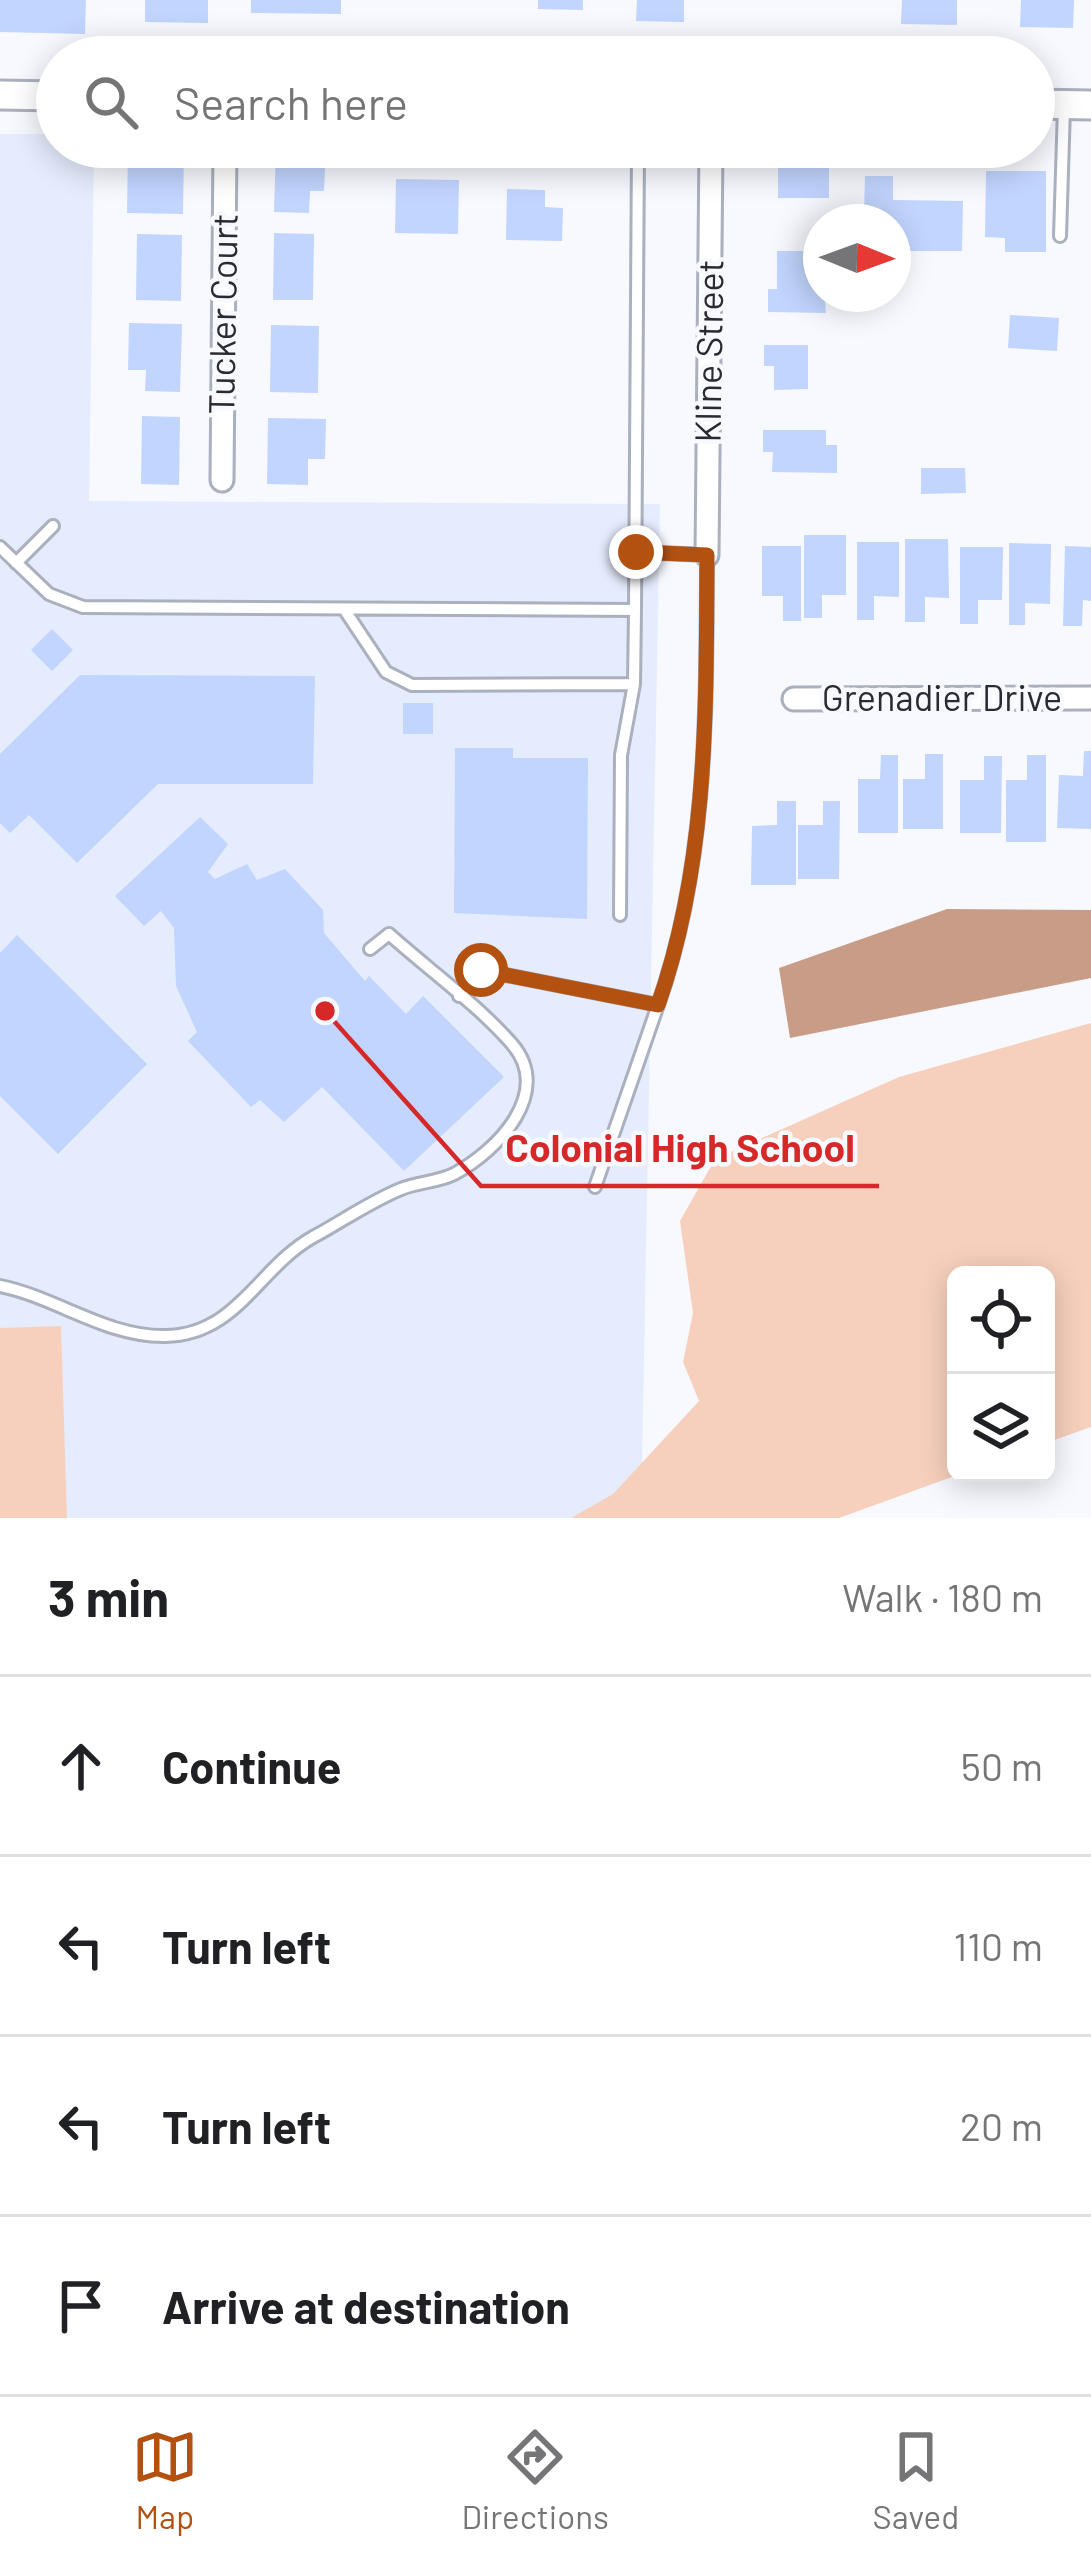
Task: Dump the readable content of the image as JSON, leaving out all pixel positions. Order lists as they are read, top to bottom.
{
  "streets": {
    "street": ["Tucker Court", "Kline Street", "Grenadier Drive"]
  },
  "places": ["Colonial High School"],
  "north": "right",
  "page": {
    "search": "Search here",
    "heading": ["3 min", "Walk · 180 m"],
    "list": [
      ["Continue", "50 m"],
      ["Turn left", "110 m"],
      ["Turn left", "20 m"],
      "Arrive at destination"
    ],
    "nav": ["Map", "Directions", "Saved"]
  }
}
